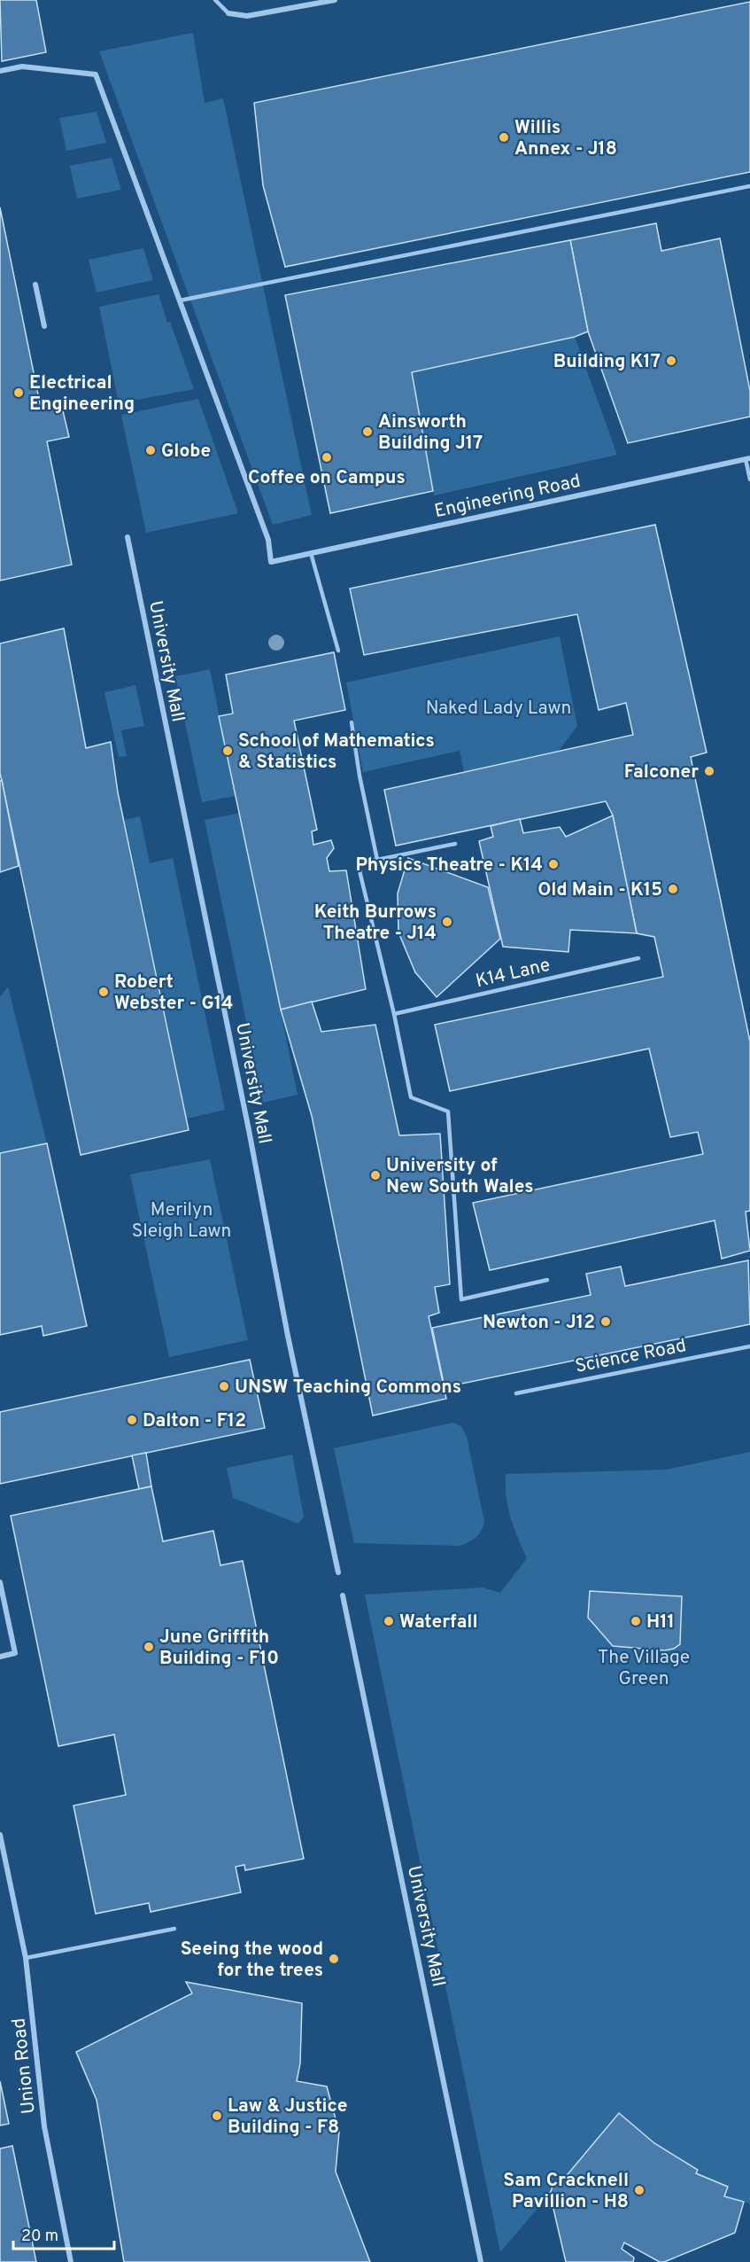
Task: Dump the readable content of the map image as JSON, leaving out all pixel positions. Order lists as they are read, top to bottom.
{
  "streets": {
    "street": ["Engineering Road", "University Mall", "Union Road"],
    "lane": ["K14 Lane", "Science Road"]
  },
  "parks": ["Naked Lady Lawn", "Merilyn Sleigh Lawn", "The Village Green"],
  "places": [
    "Willis Annex - J18",
    "Building K17",
    "Electrical Engineering",
    "Ainsworth Building J17",
    "Globe",
    "Coffee on Campus",
    "School of Mathematics & Statistics",
    "Falconer",
    "Physics Theatre - K14",
    "Old Main - K15",
    "Keith Burrows Theatre - J14",
    "Robert Webster - G14",
    "University of New South Wales",
    "Newton - J12",
    "UNSW Teaching Commons",
    "Dalton - F12",
    "Waterfall",
    "H11",
    "June Griffith Building - F10",
    "Seeing the wood for the trees",
    "Law & Justice Building - F8",
    "Sam Cracknell Pavillion - H8"
  ],
  "scale_bar": "20 m"
}
